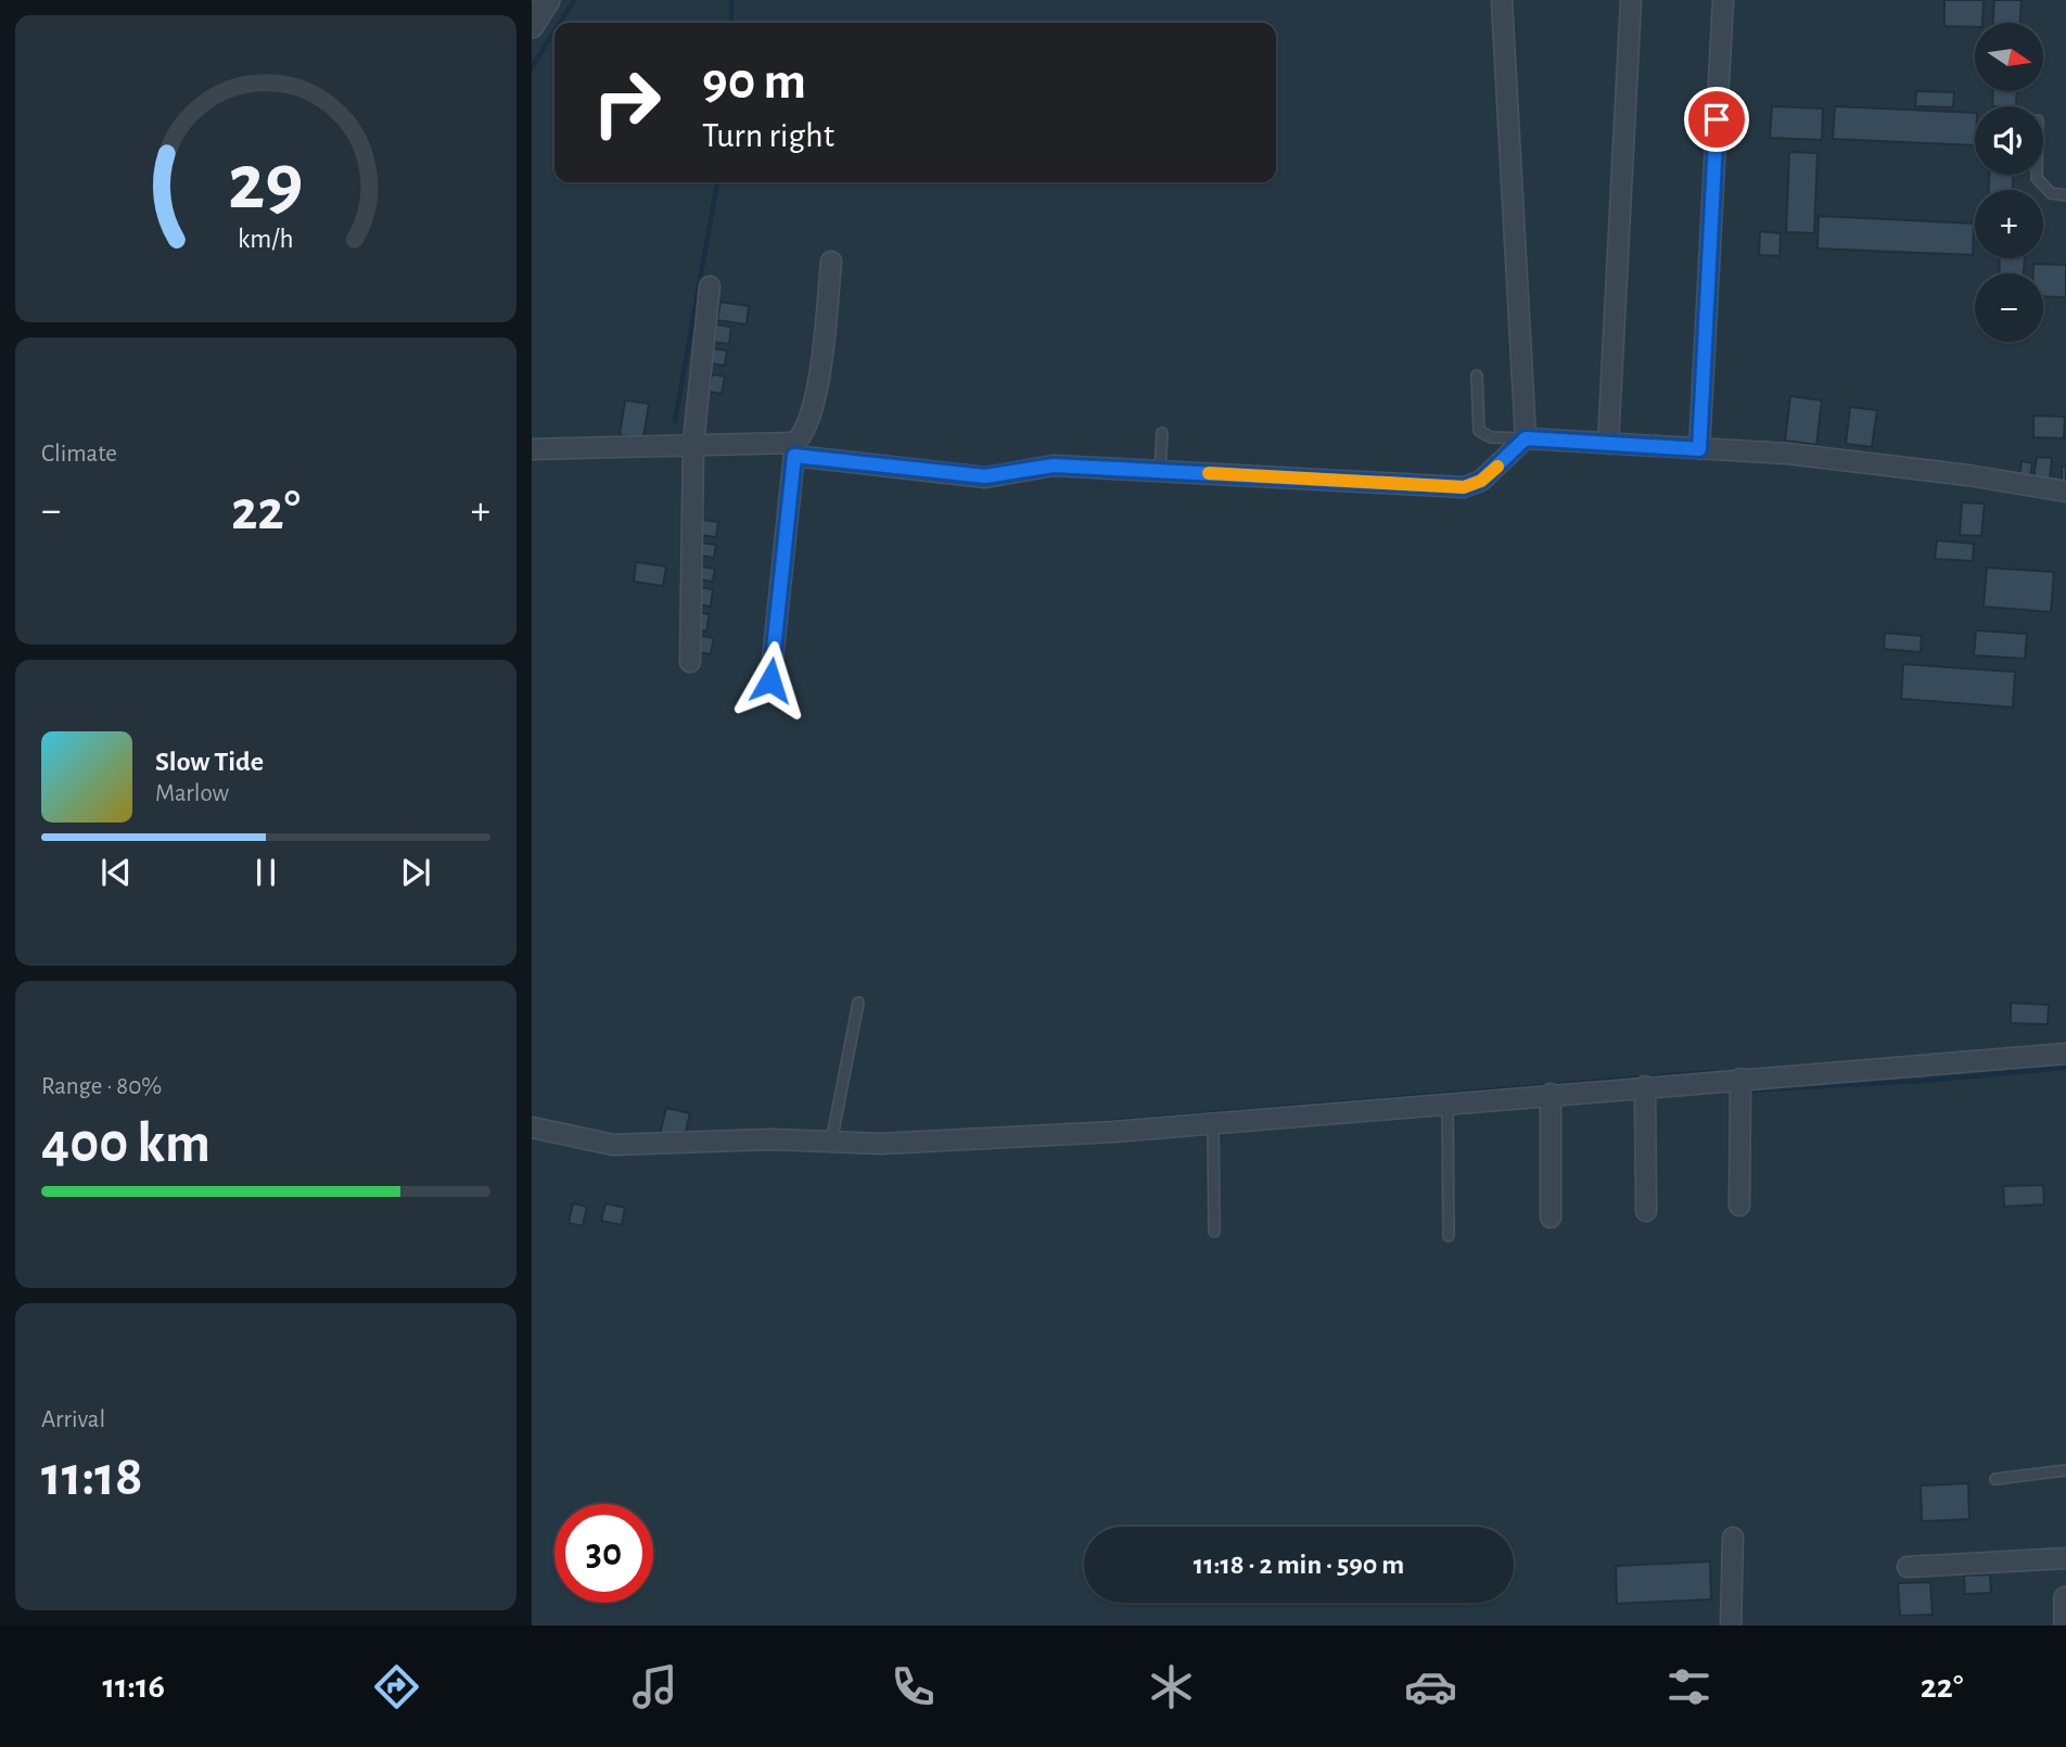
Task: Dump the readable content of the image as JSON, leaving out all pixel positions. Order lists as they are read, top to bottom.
{
  "north": "right",
  "page": {
    "map_buttons": ["+", "−"],
    "turn": ["90 m", "Turn right"],
    "tile": [
      "Climate",
      ["Range · 80%", "400 km"],
      ["Arrival", "11:18"]
    ],
    "heat": ["−", "22°", "+"],
    "song": ["Slow Tide", "Marlow"],
    "limit": "30",
    "trip": "11:18 · 2 min · 590 m",
    "tabs": ["11:16", "22°"],
    "gauge": ["29", "km/h"]
  }
}
